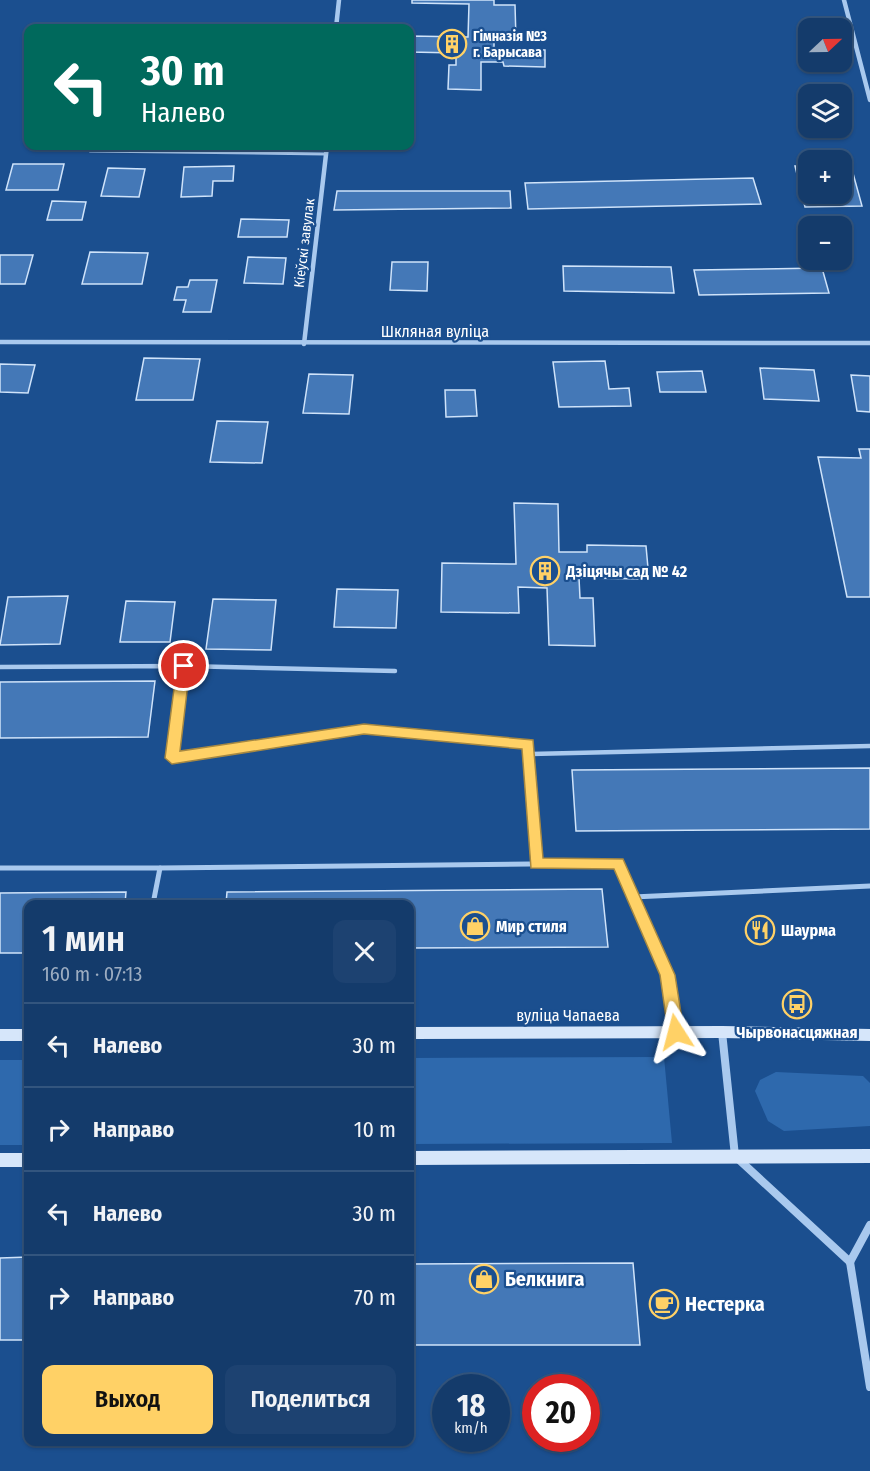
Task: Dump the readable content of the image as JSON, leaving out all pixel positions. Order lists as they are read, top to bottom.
{
  "streets": {
    "main road": ["вуліца Чапаева"],
    "street": ["Кіеўскі завулак", "Шкляная вуліца"]
  },
  "crossings": [
    ["Кіеўскі завулак", "Шкляная вуліца"]
  ],
  "places": {
    "building": ["Гімназія №3 г. Барысава", "Дзіцячы сад № 42"],
    "shop": ["Мир стиля", "Белкнига"],
    "restaurant": ["Шаурма"],
    "bus stop": ["Чырвонасцяжная"],
    "cafe": ["Нестерка"]
  },
  "north": "right",
  "page": {
    "map_buttons": ["+", "−"],
    "turn": ["30 m", "Налево"],
    "heading": ["1 мин", "160 m · 07:13"],
    "list": [
      {
        "name": "Налево",
        "value": "30 m"
      },
      {
        "name": "Направо",
        "value": "10 m"
      },
      {
        "name": "Налево",
        "value": "30 m"
      },
      {
        "name": "Направо",
        "value": "70 m"
      }
    ],
    "buttons": ["Выход", "Поделиться"],
    "speed": "18 km/h",
    "limit": "20"
  }
}
